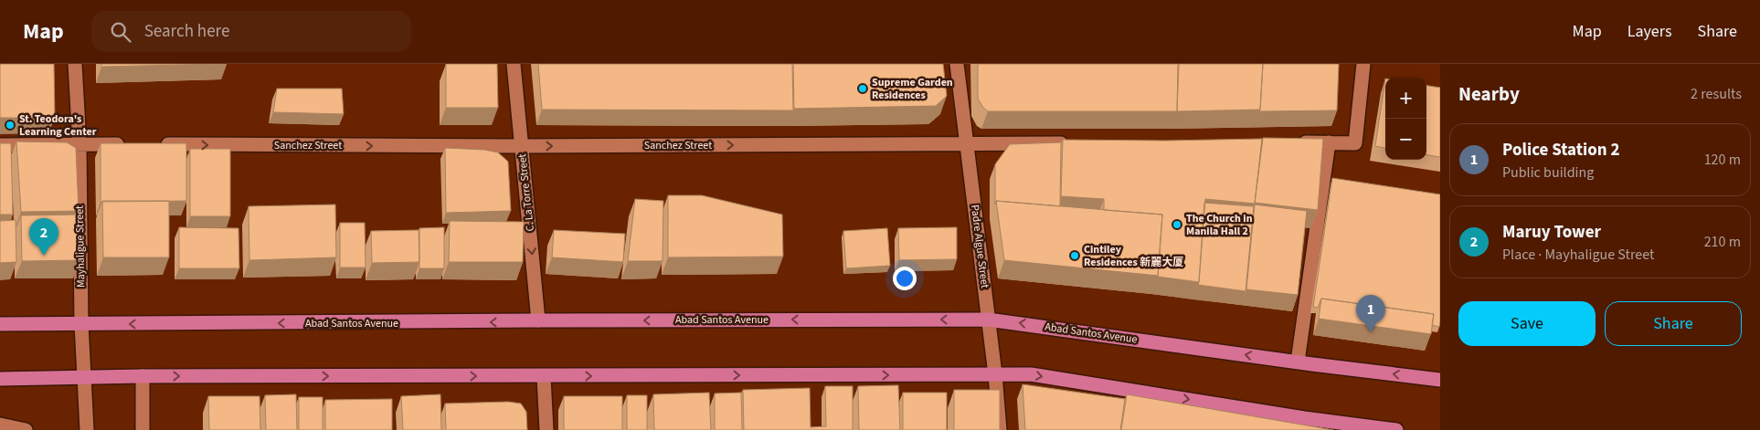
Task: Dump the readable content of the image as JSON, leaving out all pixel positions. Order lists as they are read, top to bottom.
{
  "streets": {
    "main road": ["Abad Santos Avenue"],
    "street": [
      "Sanchez Street",
      "C. La Torre Street",
      "Mayhaligue Street",
      "Padre Algue Street"
    ]
  },
  "crossings": [
    ["Sanchez Street", "C. La Torre Street"],
    ["Sanchez Street", "Padre Algue Street"],
    ["C. La Torre Street", "Abad Santos Avenue"],
    ["Mayhaligue Street", "Abad Santos Avenue"],
    ["Padre Algue Street", "Abad Santos Avenue"]
  ],
  "one_way": ["Sanchez Street", "C. La Torre Street"],
  "places": [
    "Supreme Garden Residences",
    "St. Teodora's Learning Center",
    "The Church in Manila Hall 2",
    "Cintiley Residences 新麗大厦"
  ],
  "page": {
    "header": "Map",
    "search": "Search here",
    "nav": ["Map", "Layers", "Share"],
    "heading": ["Nearby", "2 results"],
    "map_buttons": ["+", "−"],
    "list": [
      {
        "mark": "1",
        "name": "Police Station 2",
        "note": "Public building",
        "value": "120 m"
      },
      {
        "mark": "2",
        "name": "Maruy Tower",
        "note": "Place · Mayhaligue Street",
        "value": "210 m"
      }
    ],
    "pins": ["2", "1"],
    "buttons": ["Save", "Share"]
  }
}
